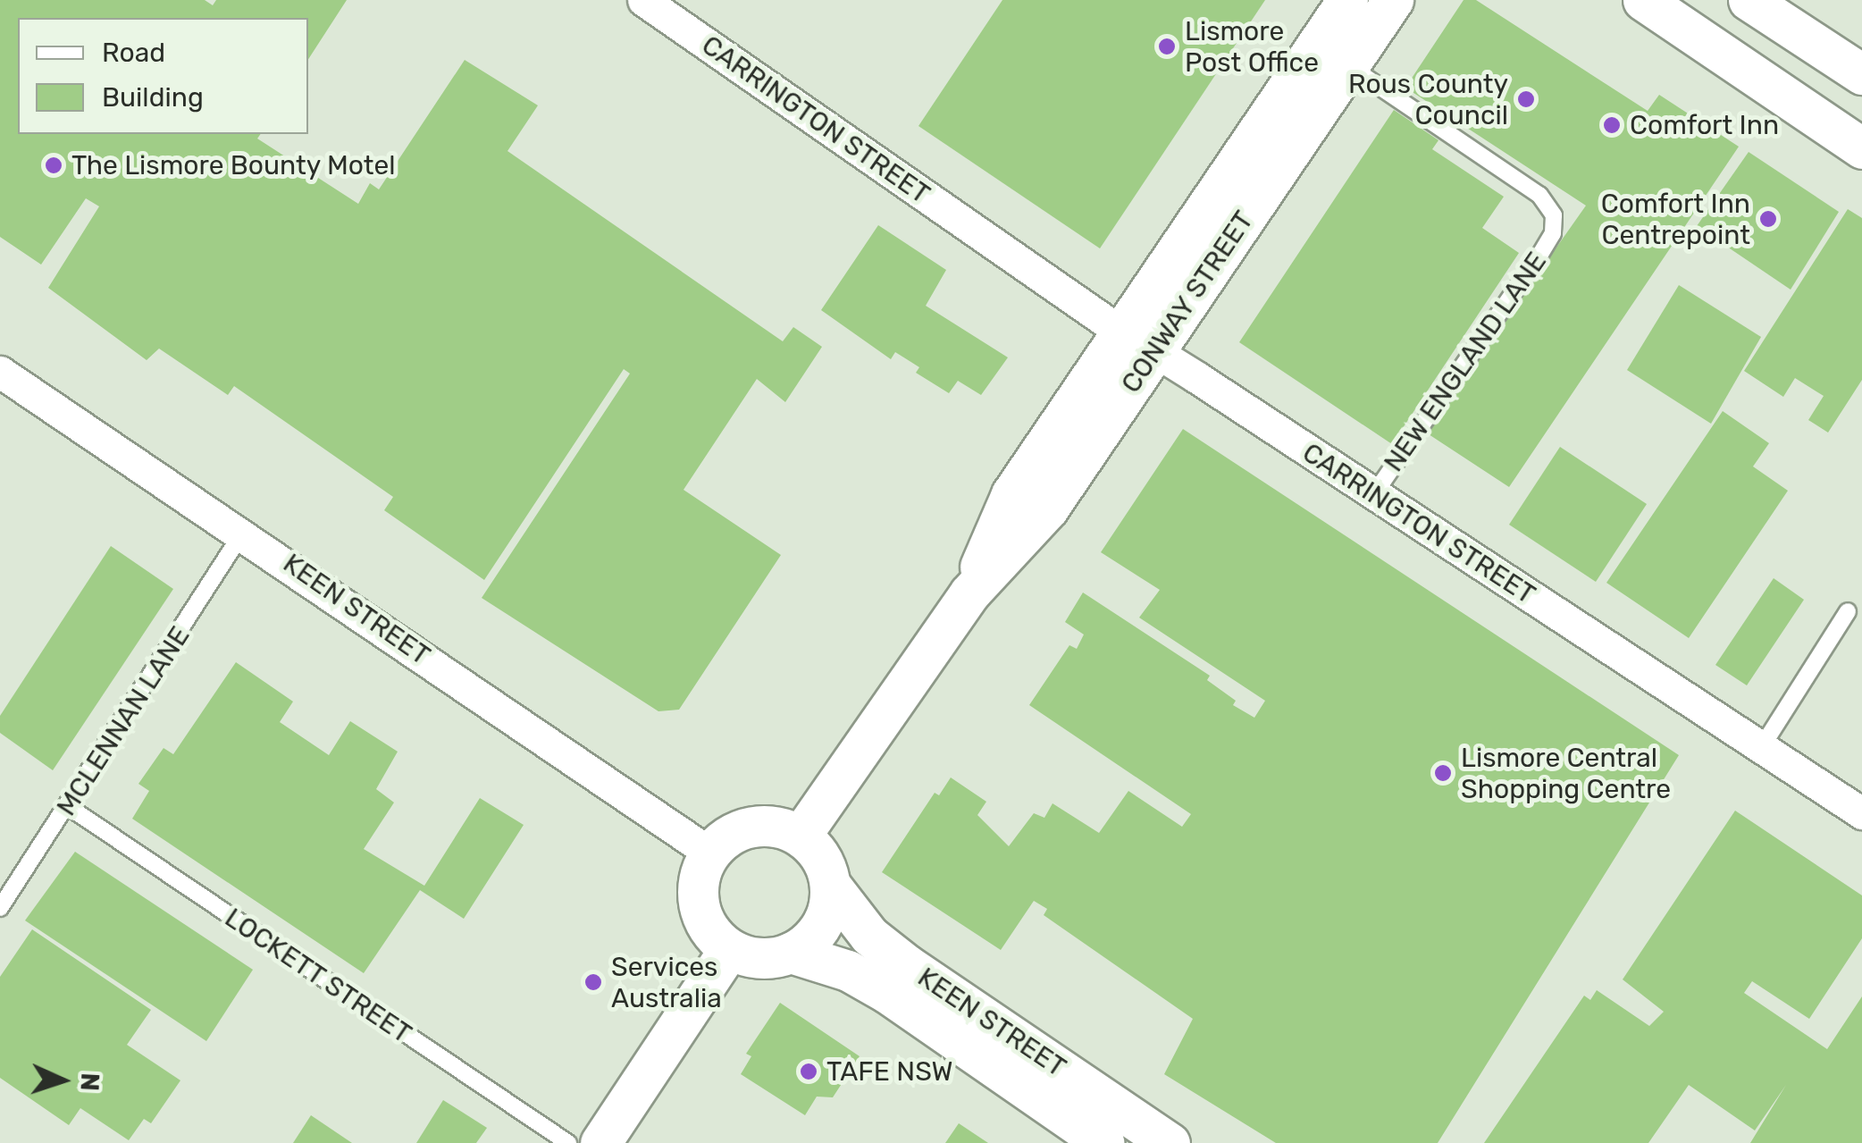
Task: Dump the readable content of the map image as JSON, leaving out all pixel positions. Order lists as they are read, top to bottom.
{
  "streets": {
    "street": ["CARRINGTON STREET", "CONWAY STREET", "KEEN STREET"],
    "lane": ["NEW ENGLAND LANE", "MCLENNAN LANE", "LOCKETT STREET"]
  },
  "crossings": [
    ["CARRINGTON STREET", "CONWAY STREET"],
    ["CARRINGTON STREET", "NEW ENGLAND LANE"],
    ["CONWAY STREET", "NEW ENGLAND LANE"],
    ["CONWAY STREET", "KEEN STREET"],
    ["KEEN STREET", "MCLENNAN LANE"],
    ["MCLENNAN LANE", "LOCKETT STREET"]
  ],
  "places": [
    "Lismore Post Office",
    "Rous County Council",
    "Comfort Inn",
    "The Lismore Bounty Motel",
    "Comfort Inn Centrepoint",
    "Lismore Central Shopping Centre",
    "Services Australia",
    "TAFE NSW"
  ],
  "legend": ["Road", "Building"],
  "north": "right"
}
